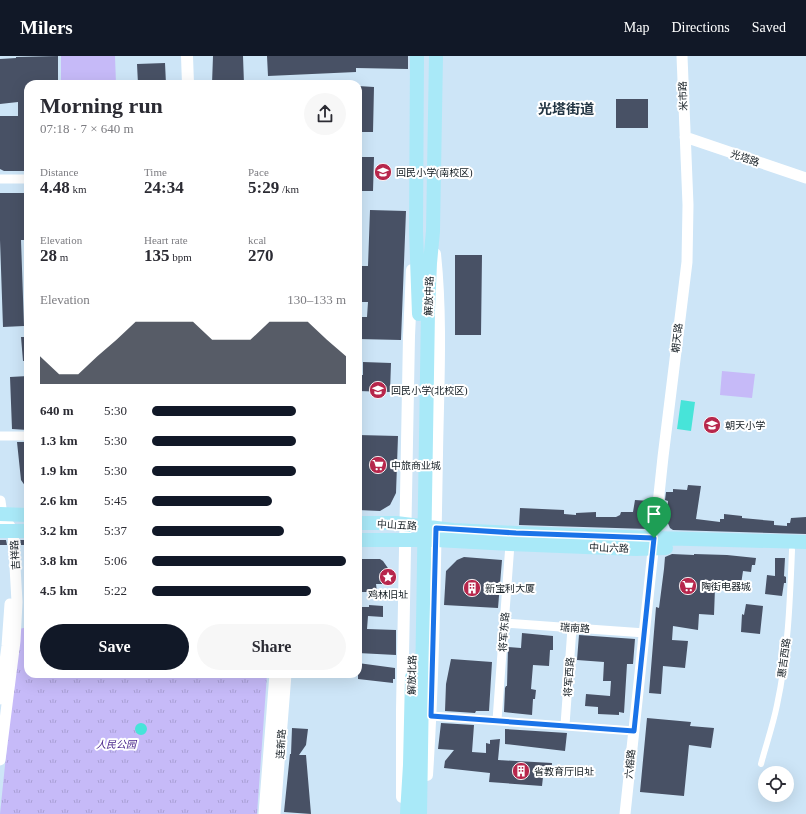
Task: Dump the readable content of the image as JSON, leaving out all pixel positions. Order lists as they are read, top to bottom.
{
  "streets": {
    "main road": [
      "解放中路",
      "中山五路",
      "中山六路",
      "解放北路"
    ],
    "street": [
      "米市路",
      "光塔路",
      "朝天路",
      "吉祥路",
      "瑞南路",
      "将军东路",
      "惠吉西路",
      "将军西路",
      "连新路",
      "六榕路"
    ]
  },
  "crossings": [
    ["米市路", "光塔路"],
    ["米市路", "朝天路"],
    ["光塔路", "朝天路"],
    ["解放中路", "中山五路"],
    ["解放中路", "中山六路"],
    ["解放中路", "解放北路"],
    ["朝天路", "中山六路"],
    ["朝天路", "六榕路"],
    ["中山五路", "中山六路"],
    ["中山五路", "解放北路"],
    ["中山六路", "将军东路"],
    ["中山六路", "惠吉西路"],
    ["中山六路", "解放北路"],
    ["中山六路", "六榕路"],
    ["瑞南路", "将军东路"],
    ["瑞南路", "将军西路"],
    ["瑞南路", "六榕路"]
  ],
  "districts": ["光塔街道"],
  "parks": ["人民公园"],
  "places": {
    "school or university": ["回民小学(南校区)", "回民小学(北校区)", "朝天小学"],
    "supermarket": ["中旅商业城", "陶街电器城"],
    "place": ["鸡林旧址"],
    "building": ["新宝利大厦", "省教育厅旧址"]
  },
  "page": {
    "header": "Milers",
    "nav": ["Map", "Directions", "Saved"],
    "heading": ["Morning run", "07:18 · 7 × 640 m"],
    "stats": [
      ["Distance", "4.48 km"],
      ["Time", "24:34"],
      ["Pace", "5:29 /km"],
      ["Elevation", "28 m"],
      ["Heart rate", "135 bpm"],
      ["kcal", "270"]
    ],
    "chart": ["Elevation", "130–133 m"],
    "list": [
      {
        "name": "640 m",
        "note": "5:30"
      },
      {
        "name": "1.3 km",
        "note": "5:30"
      },
      {
        "name": "1.9 km",
        "note": "5:30"
      },
      {
        "name": "2.6 km",
        "note": "5:45"
      },
      {
        "name": "3.2 km",
        "note": "5:37"
      },
      {
        "name": "3.8 km",
        "note": "5:06"
      },
      {
        "name": "4.5 km",
        "note": "5:22"
      }
    ],
    "buttons": ["Save", "Share"]
  }
}
